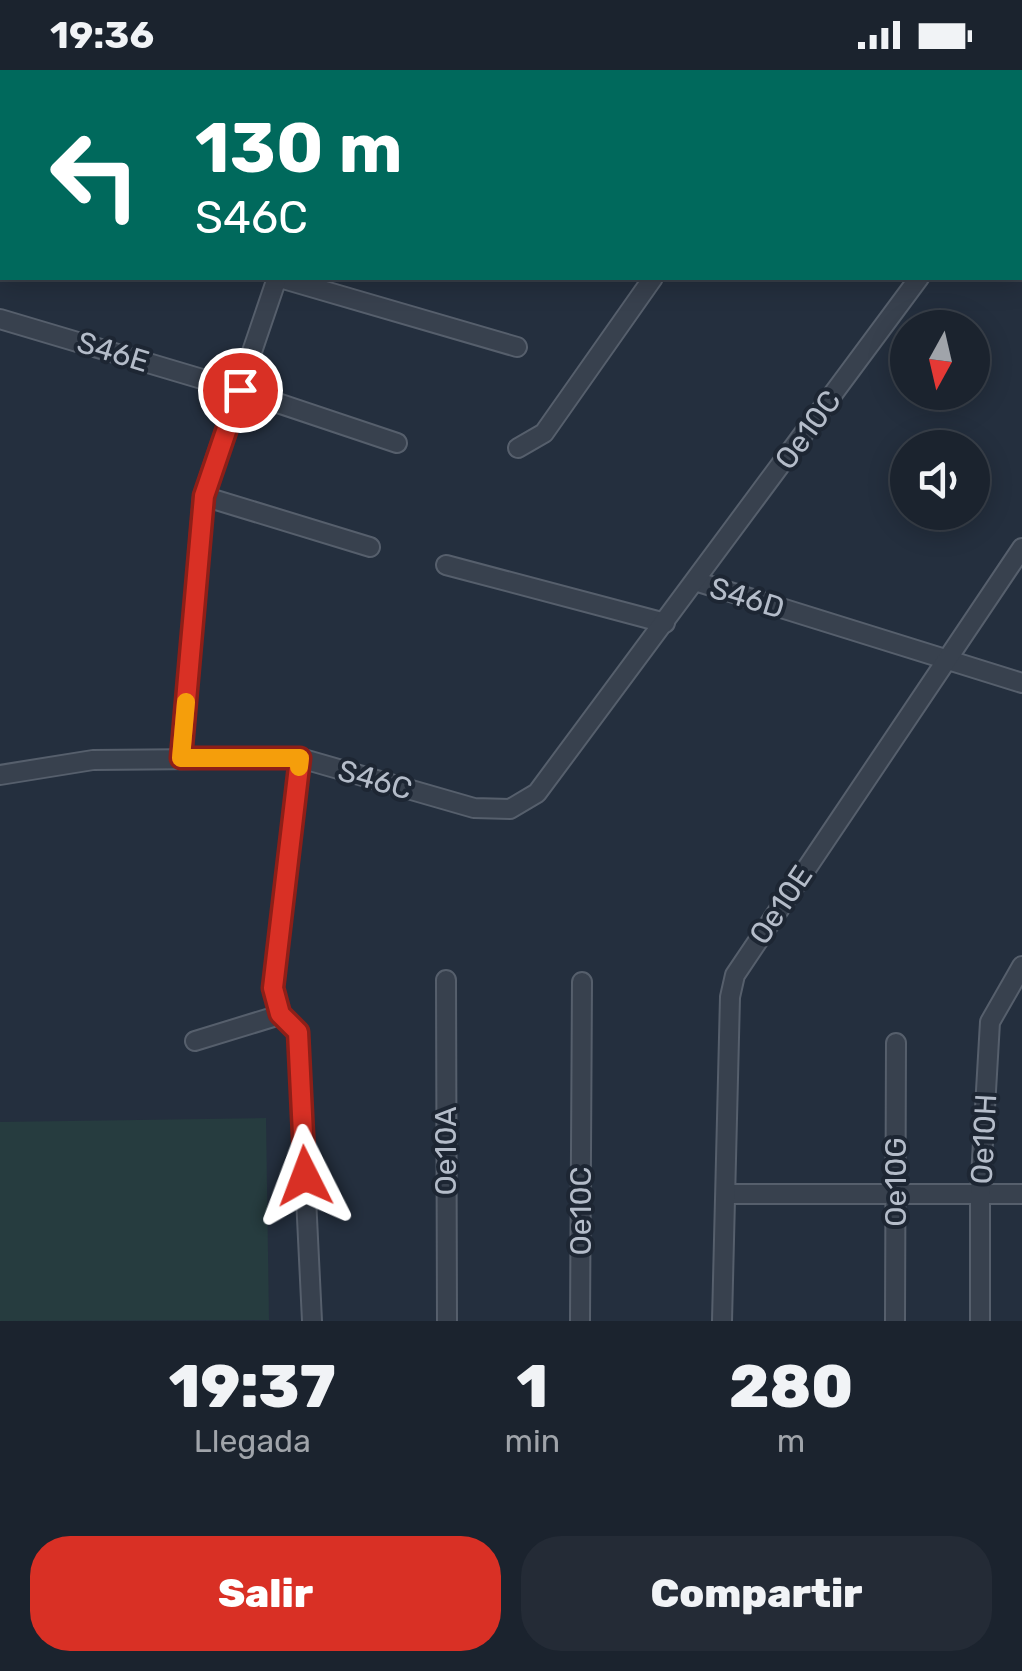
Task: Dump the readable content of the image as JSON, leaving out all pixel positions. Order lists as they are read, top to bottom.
{
  "streets": {
    "street": [
      "S46E",
      "Oe10C",
      "S46D",
      "S46C",
      "Oe10E",
      "Oe10H",
      "Oe10A",
      "Oe10G"
    ]
  },
  "crossings": [
    ["Oe10C", "S46D"],
    ["S46D", "S46C"],
    ["S46D", "Oe10E"]
  ],
  "north": "bottom",
  "page": {
    "status": "19:36",
    "turn": ["130 m", "S46C"],
    "eta": [
      "19:37",
      "Llegada",
      "1",
      "min",
      "280",
      "m"
    ],
    "buttons": ["Salir", "Compartir"]
  }
}
